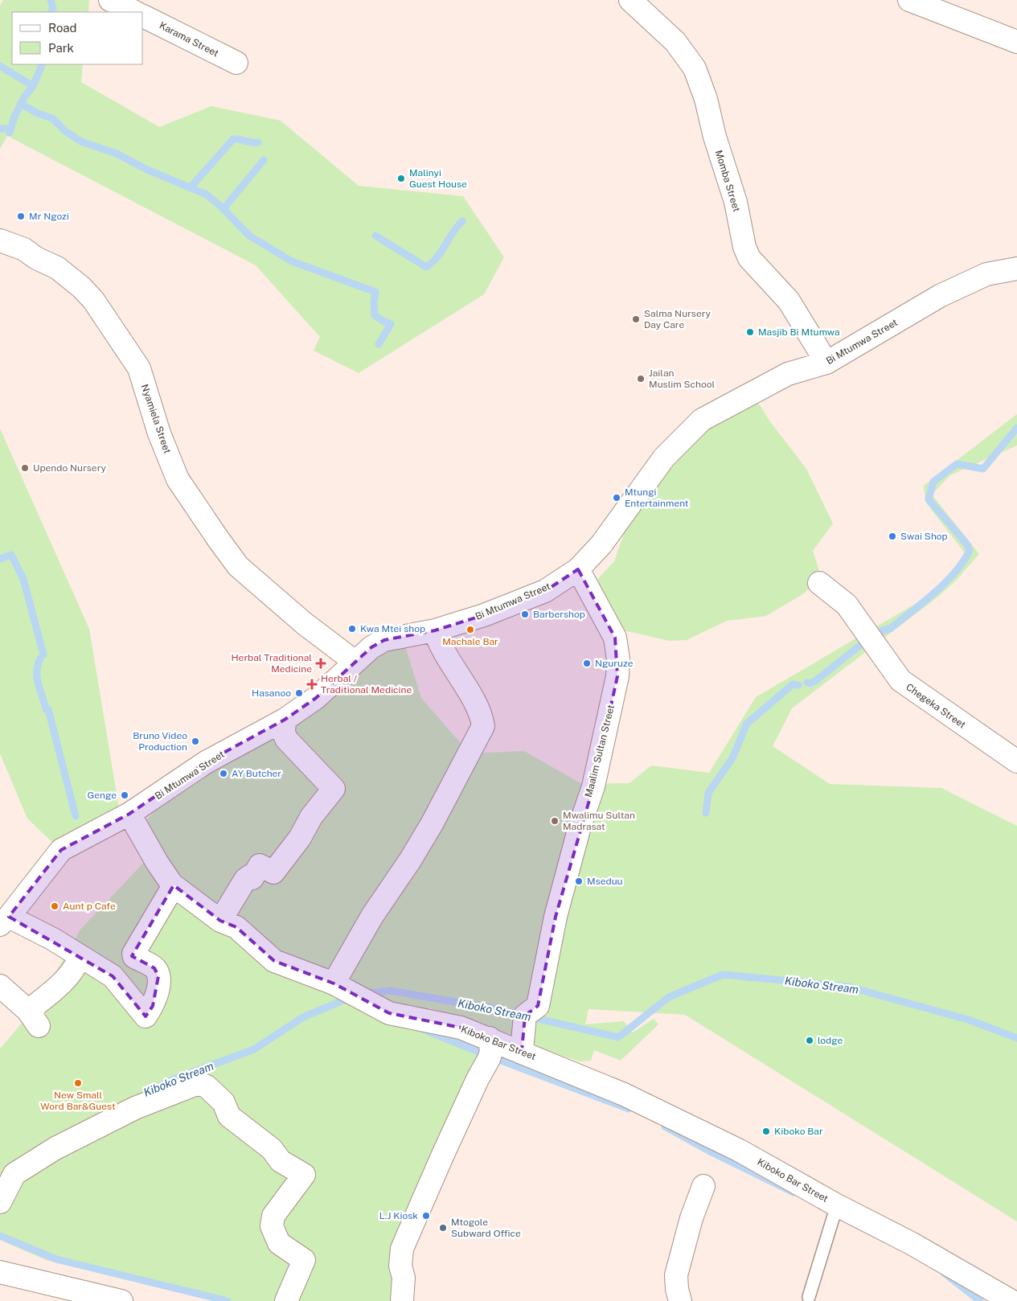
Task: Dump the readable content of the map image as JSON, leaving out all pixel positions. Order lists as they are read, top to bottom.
{
  "streets": {
    "street": [
      "Karama Street",
      "Momba Street",
      "Bi Mtumwa Street",
      "Nyamiela Street",
      "Chegeka Street",
      "Maalim Sultan Street",
      "Kiboko Bar Street"
    ]
  },
  "crossings": [
    ["Momba Street", "Bi Mtumwa Street"],
    ["Bi Mtumwa Street", "Nyamiela Street"],
    ["Bi Mtumwa Street", "Maalim Sultan Street"],
    ["Bi Mtumwa Street", "Kiboko Bar Street"],
    ["Maalim Sultan Street", "Kiboko Bar Street"]
  ],
  "water": ["Kiboko Stream"],
  "places": {
    "other": [
      "Malinyi Guest House",
      "Mr Ngozi",
      "Salma Nursery Day Care",
      "Masjib Bi Mtumwa",
      "Jailan Muslim School",
      "Upendo Nursery",
      "Mtungi Entertainment",
      "Swai Shop",
      "Barbershop",
      "Kwa Mtei shop",
      "Machale Bar",
      "Nguruze",
      "Hasanoo",
      "Bruno Video Production",
      "AY Butcher",
      "Genge",
      "Mwalimu Sultan Madrasat",
      "Mseduu",
      "Aunt p Cafe",
      "lodge",
      "New Small Word Bar&Guest",
      "Kiboko Bar",
      "L.J Kiosk",
      "Mtogole Subward Office"
    ],
    "health": ["Herbal Traditional Medicine", "Herbal / Traditional Medicine"]
  },
  "legend": ["Road", "Park"]
}
